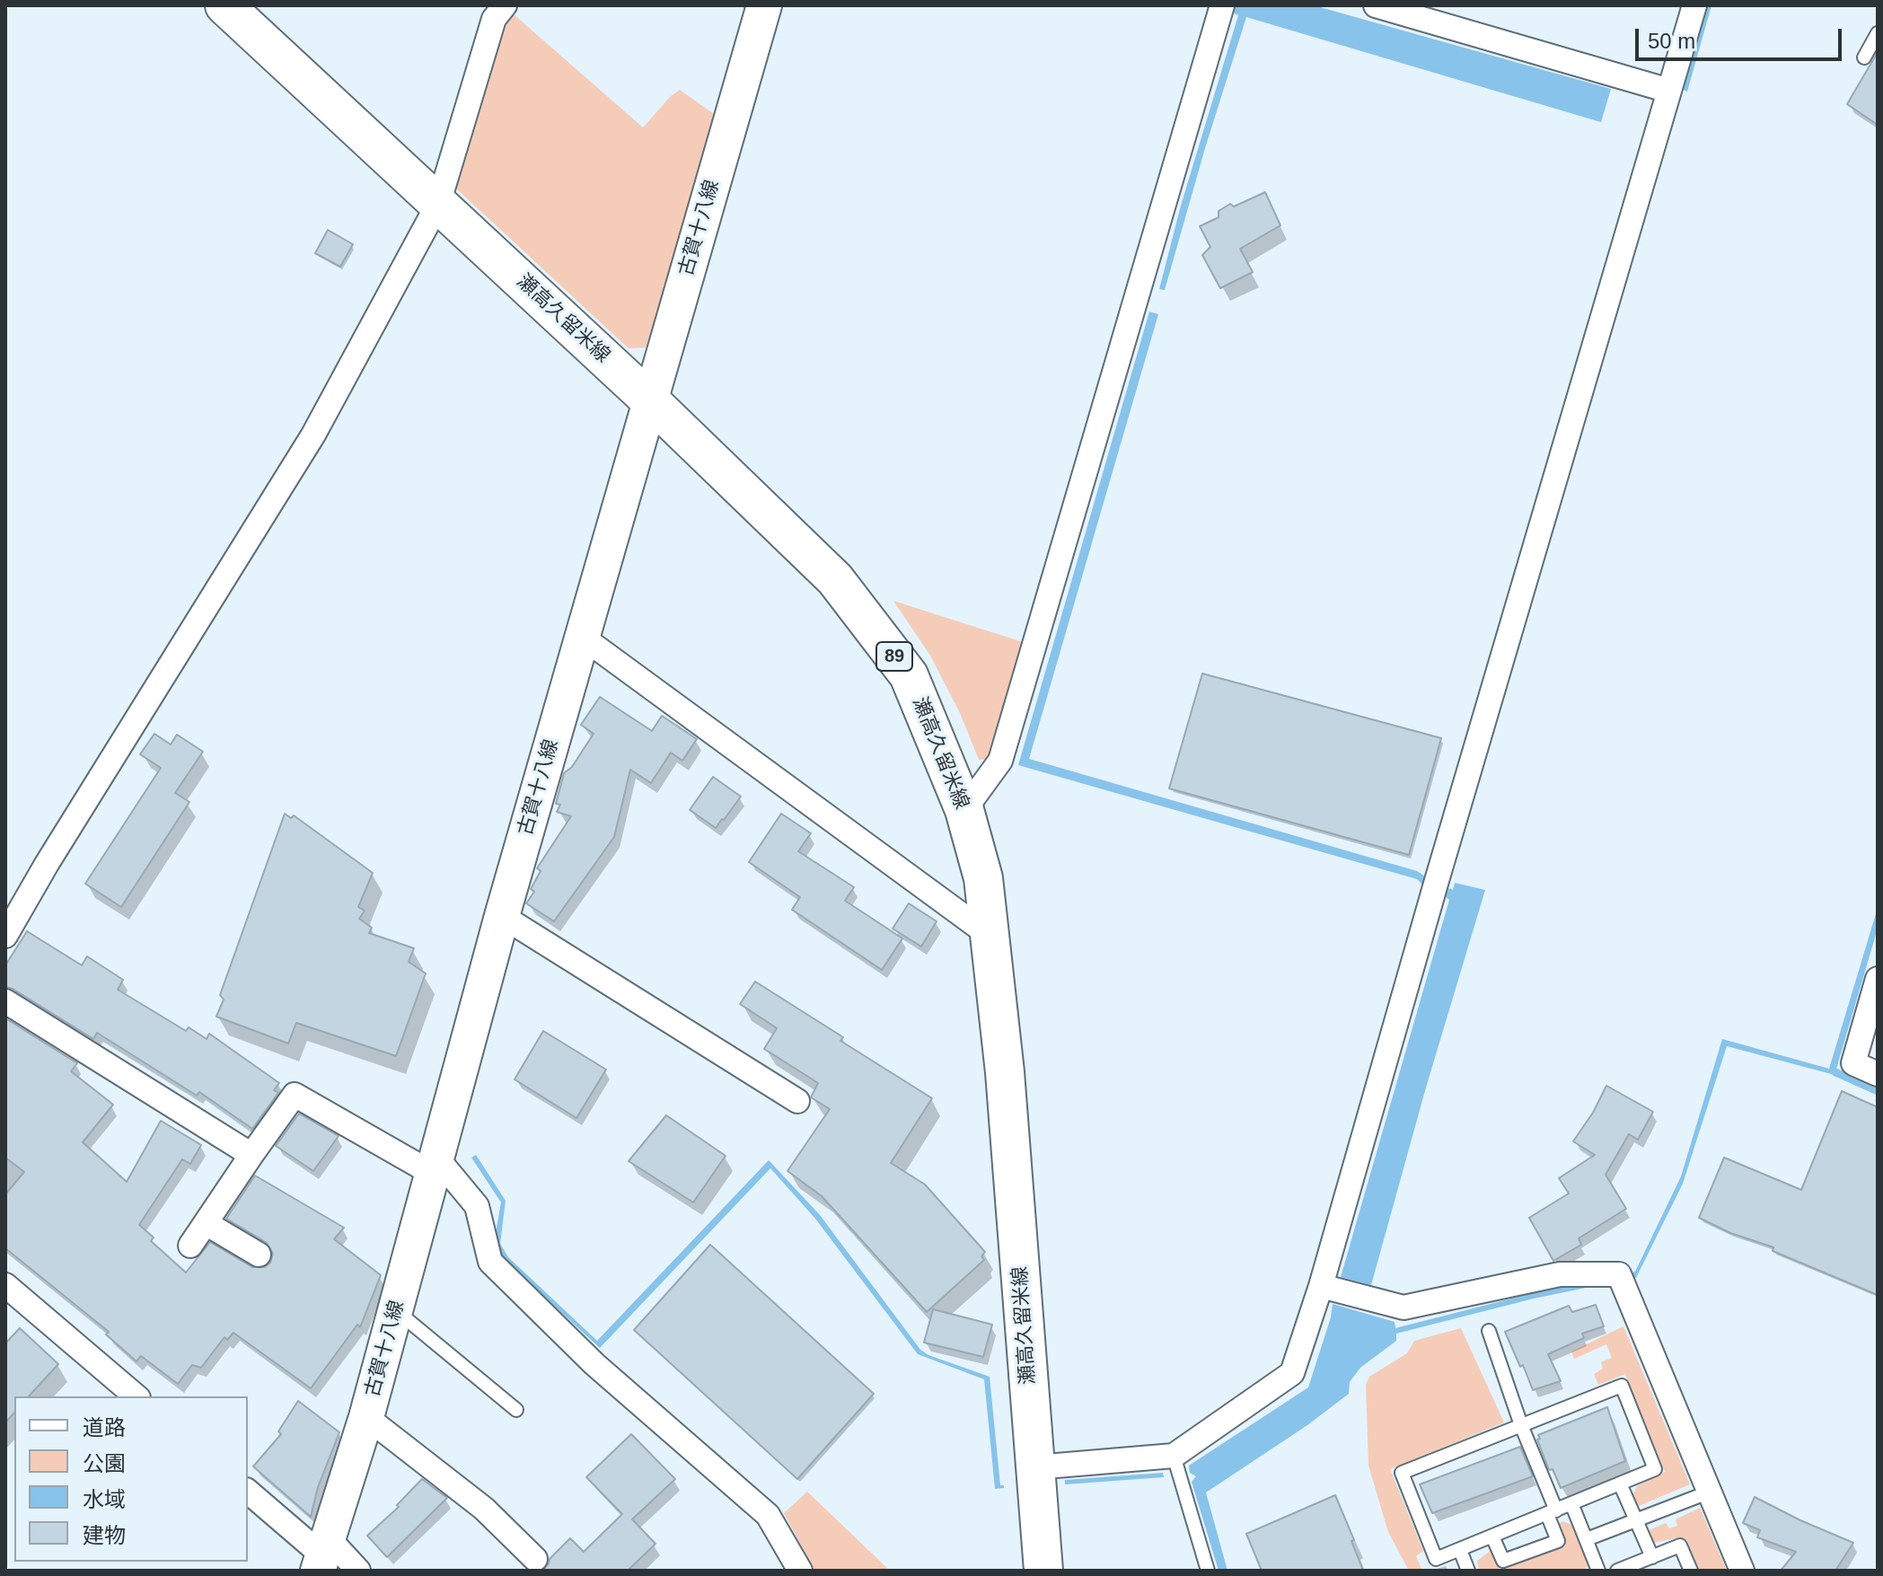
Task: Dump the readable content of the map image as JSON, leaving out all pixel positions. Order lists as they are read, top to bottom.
{
  "streets": {
    "main road": ["古賀十八線", "瀬高久留米線", "89"]
  },
  "crossings": [
    ["古賀十八線", "瀬高久留米線"]
  ],
  "legend": [
    "道路",
    "公園",
    "水域",
    "建物"
  ],
  "scale_bar": "50 m"
}
